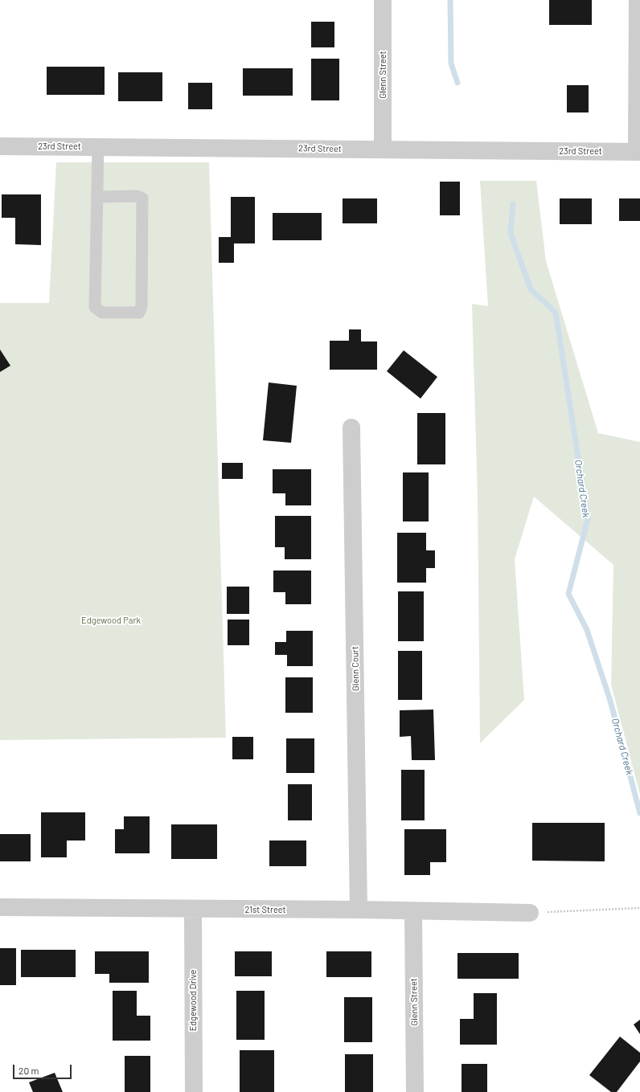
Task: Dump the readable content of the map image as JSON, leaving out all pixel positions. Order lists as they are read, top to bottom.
{
  "streets": {
    "street": [
      "Glenn Street",
      "23rd Street",
      "Glenn Court",
      "21st Street",
      "Edgewood Drive"
    ]
  },
  "crossings": [
    ["Glenn Street", "23rd Street"],
    ["Glenn Street", "21st Street"],
    ["Glenn Court", "21st Street"],
    ["21st Street", "Edgewood Drive"]
  ],
  "water": ["Orchard Creek"],
  "parks": ["Edgewood Park"],
  "scale_bar": "20 m"
}
